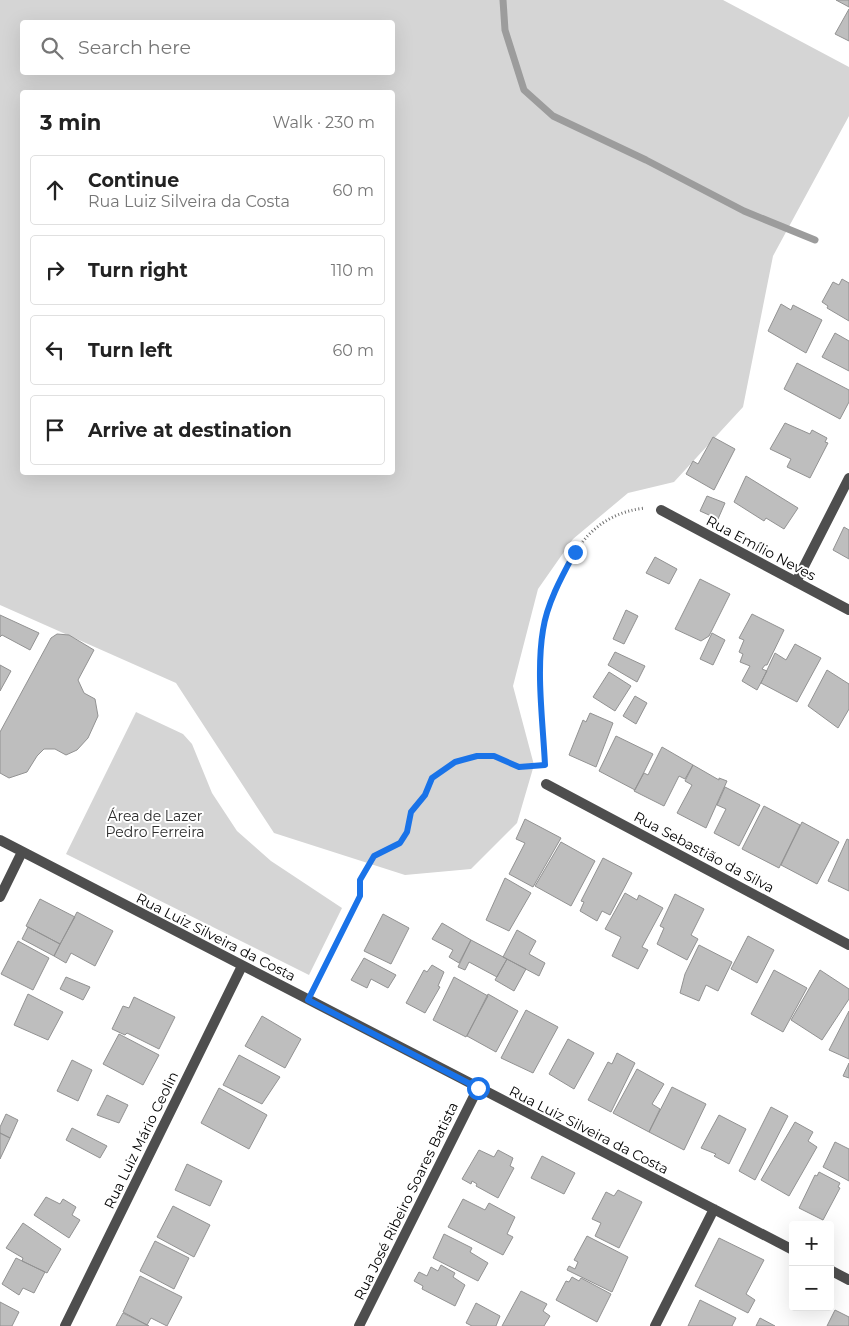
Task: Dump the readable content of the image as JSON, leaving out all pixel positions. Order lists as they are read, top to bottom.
{
  "streets": {
    "street": [
      "Rua Emílio Neves",
      "Rua Sebastião da Silva",
      "Rua Luiz Silveira da Costa",
      "Rua Luiz Mário Ceolin",
      "Rua José Ribeiro Soares Batista"
    ]
  },
  "crossings": [
    ["Rua Luiz Silveira da Costa", "Rua Luiz Mário Ceolin"],
    ["Rua Luiz Silveira da Costa", "Rua José Ribeiro Soares Batista"]
  ],
  "parks": ["Área de Lazer Pedro Ferreira"],
  "page": {
    "search": "Search here",
    "heading": ["3 min", "Walk · 230 m"],
    "list": [
      ["Continue", "Rua Luiz Silveira da Costa", "60 m"],
      ["Turn right", "110 m"],
      ["Turn left", "60 m"],
      "Arrive at destination"
    ],
    "map_buttons": ["+", "−"]
  }
}
